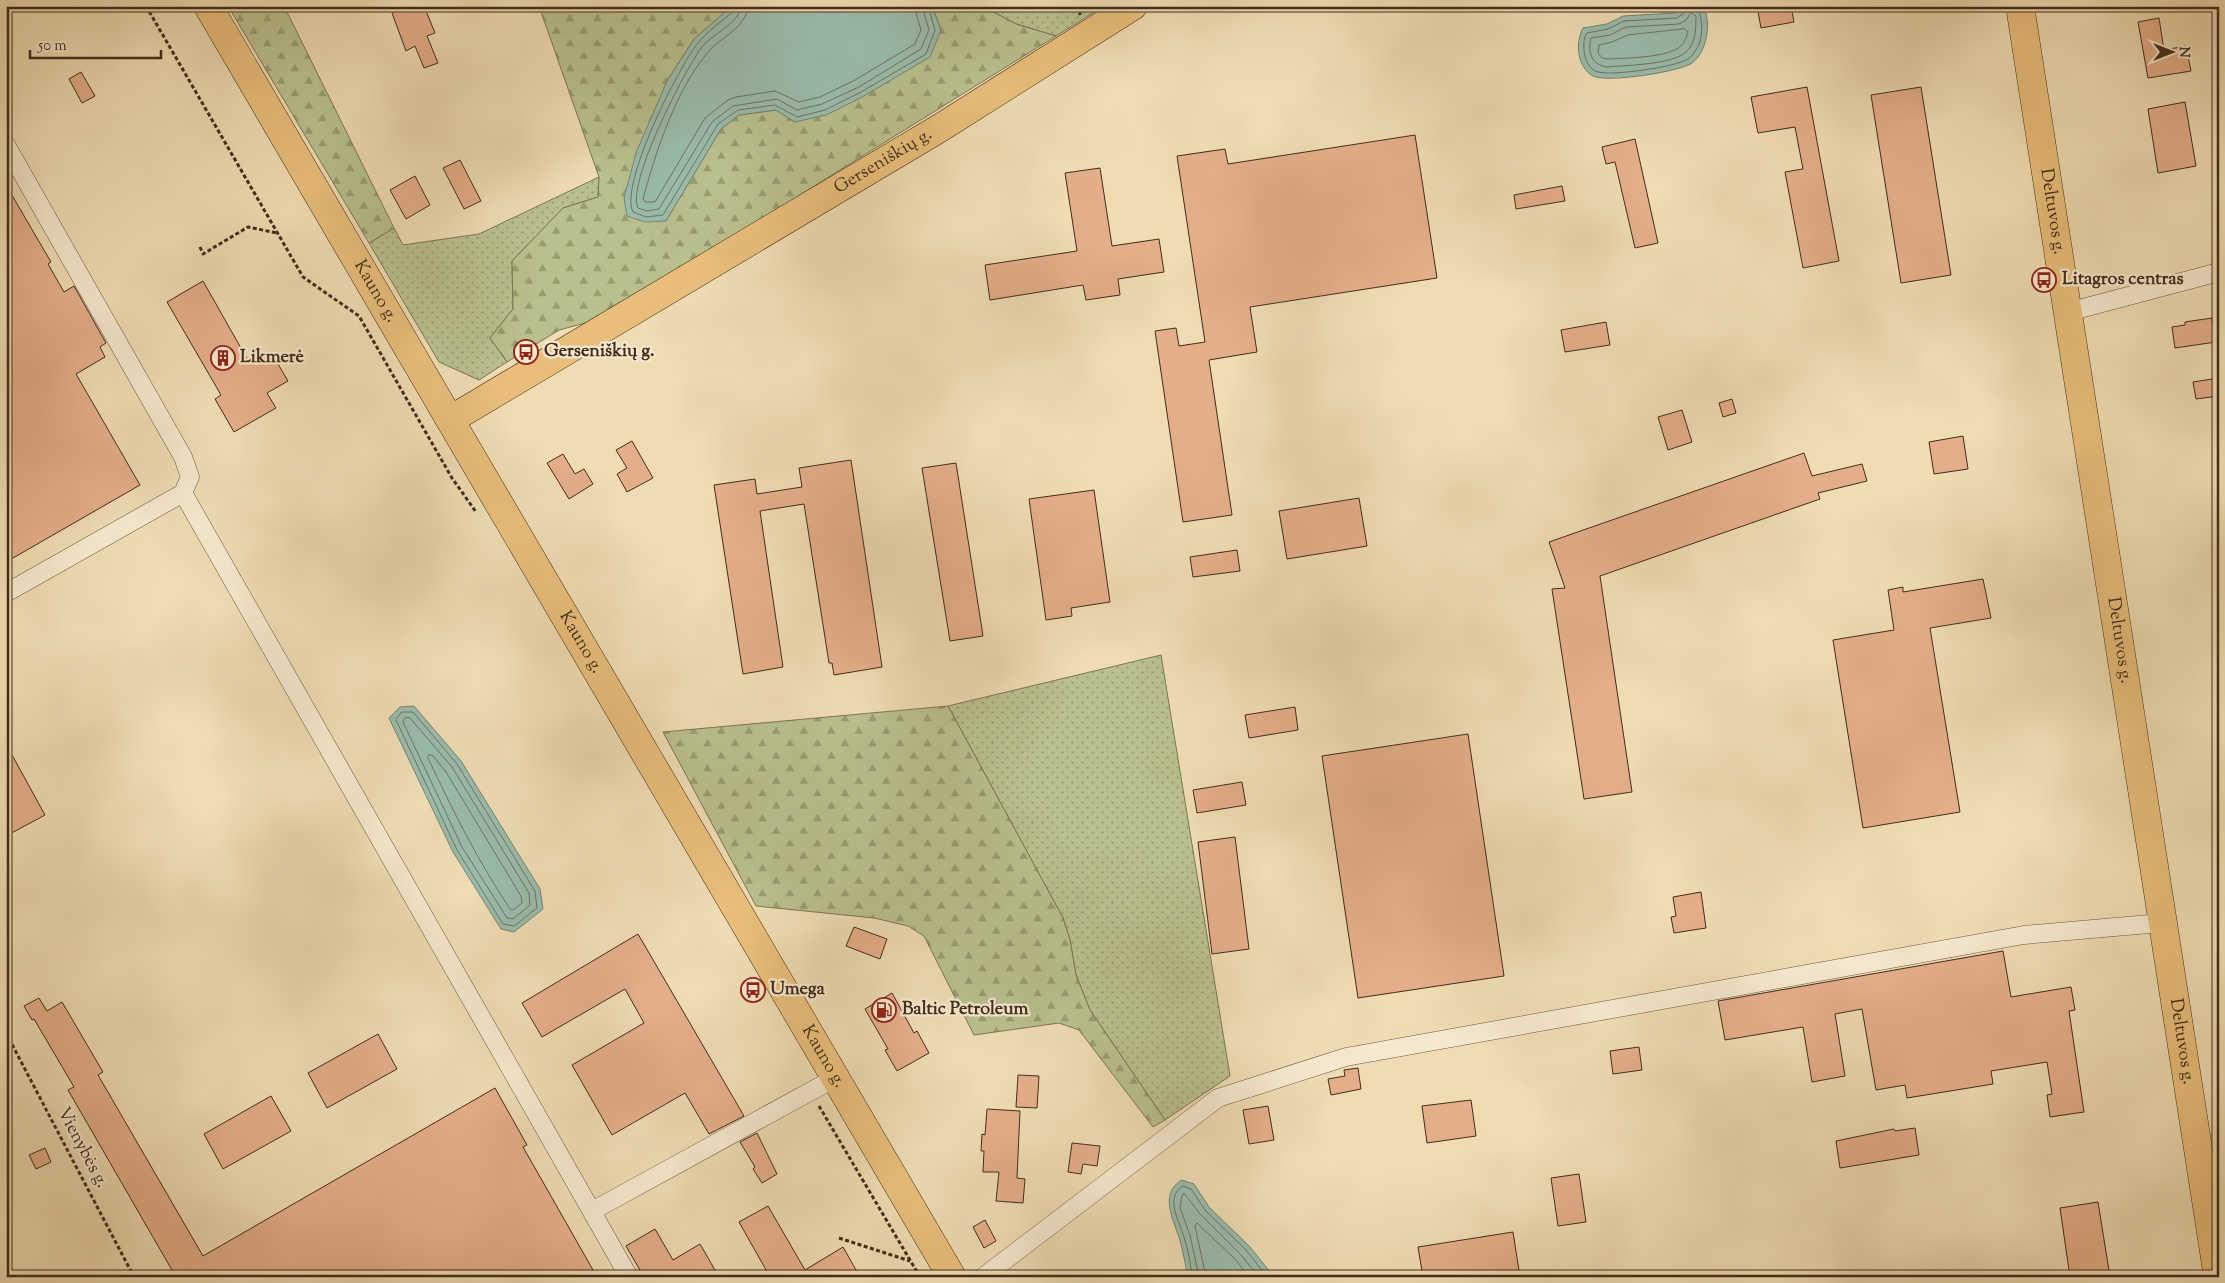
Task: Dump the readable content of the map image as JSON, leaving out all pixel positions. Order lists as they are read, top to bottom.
{
  "streets": {
    "main road": ["Gerseniškių g.", "Deltuvos g.", "Kauno g."],
    "path": ["Vienybės g."]
  },
  "crossings": [
    ["Gerseniškių g.", "Kauno g."]
  ],
  "places": {
    "bus stop": ["Litagros centras", "Gerseniškių g.", "Umega"],
    "building": ["Likmerė"],
    "fuel station": ["Baltic Petroleum"]
  },
  "scale_bar": "50 m",
  "north": "right"
}
